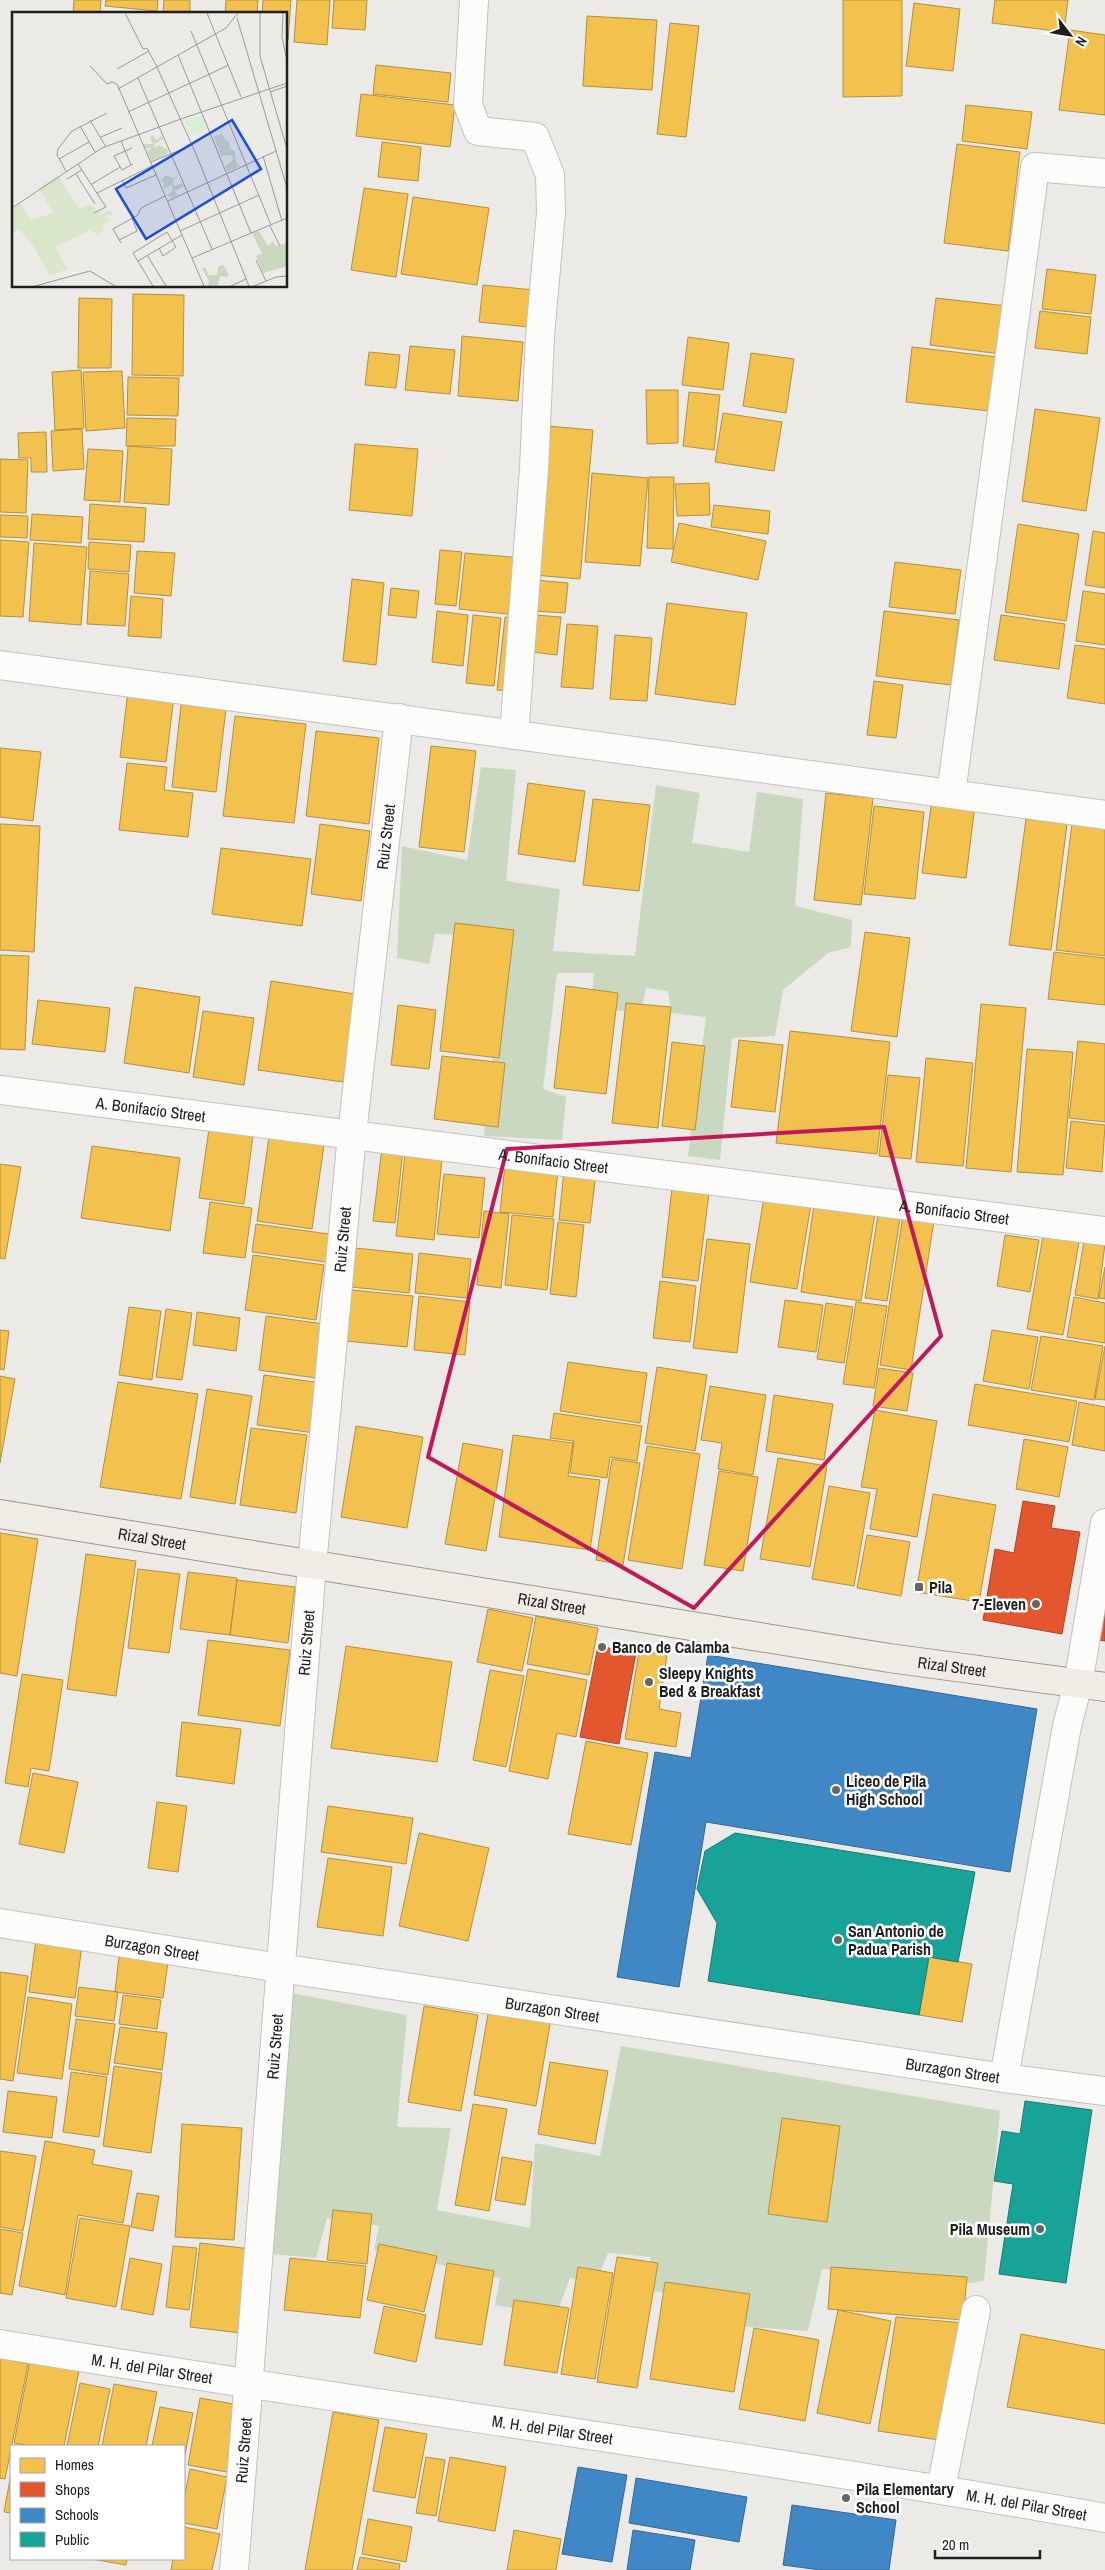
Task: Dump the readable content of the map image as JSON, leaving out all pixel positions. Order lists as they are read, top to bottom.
{
  "streets": {
    "main road": ["Rizal Street"],
    "street": [
      "Ruiz Street",
      "A. Bonifacio Street",
      "Burzagon Street",
      "M. H. del Pilar Street"
    ]
  },
  "crossings": [
    ["Ruiz Street", "A. Bonifacio Street"],
    ["Ruiz Street", "Rizal Street"],
    ["Ruiz Street", "Burzagon Street"],
    ["Ruiz Street", "M. H. del Pilar Street"]
  ],
  "places": {
    "transit": ["Pila"],
    "other": [
      "7-Eleven",
      "Banco de Calamba",
      "Sleepy Knights Bed & Breakfast",
      "Liceo de Pila High School",
      "San Antonio de Padua Parish",
      "Pila Museum",
      "Pila Elementary School"
    ]
  },
  "legend": [
    "Homes",
    "Shops",
    "Schools",
    "Public"
  ],
  "scale_bar": "20 m",
  "north": "bottom right"
}
